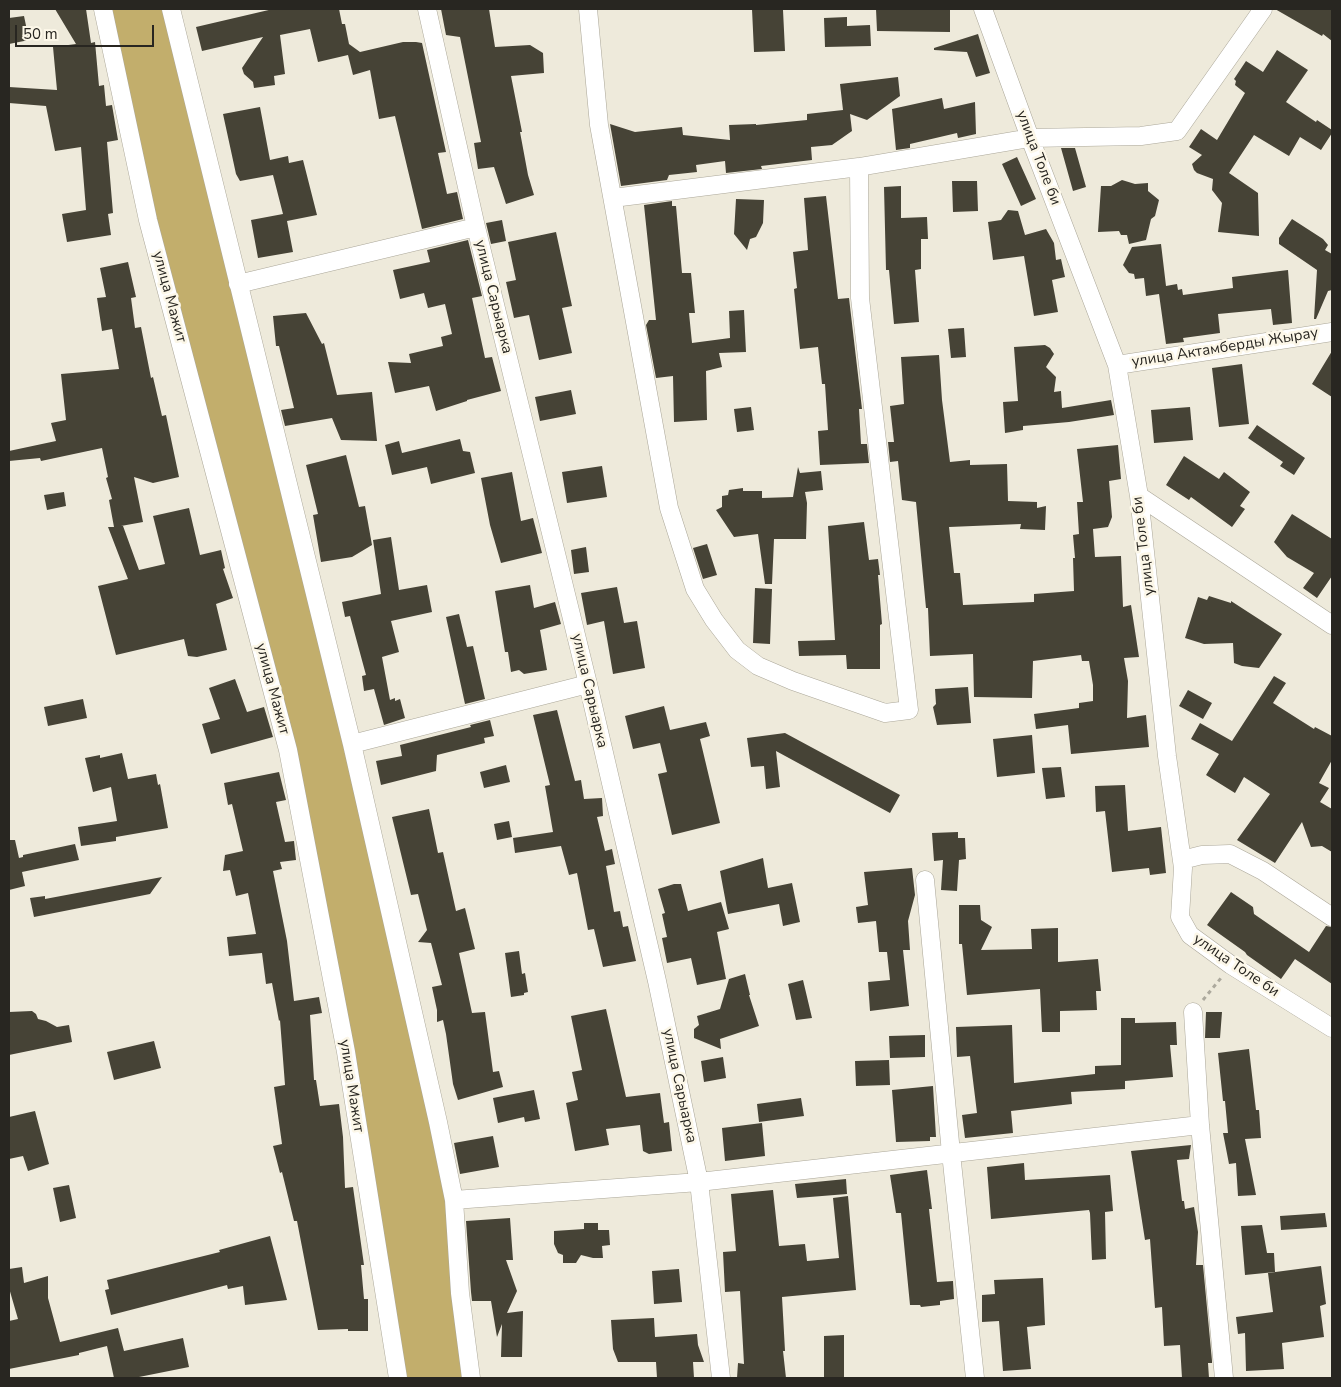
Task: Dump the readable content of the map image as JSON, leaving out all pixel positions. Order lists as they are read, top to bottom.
{
  "streets": {
    "street": [
      "улица Толе би",
      "улица Мажит",
      "улица Сарыарка",
      "улица Актамберды Жырау"
    ]
  },
  "crossings": [
    ["улица Толе би", "улица Актамберды Жырау"]
  ],
  "scale_bar": "50 m"
}
